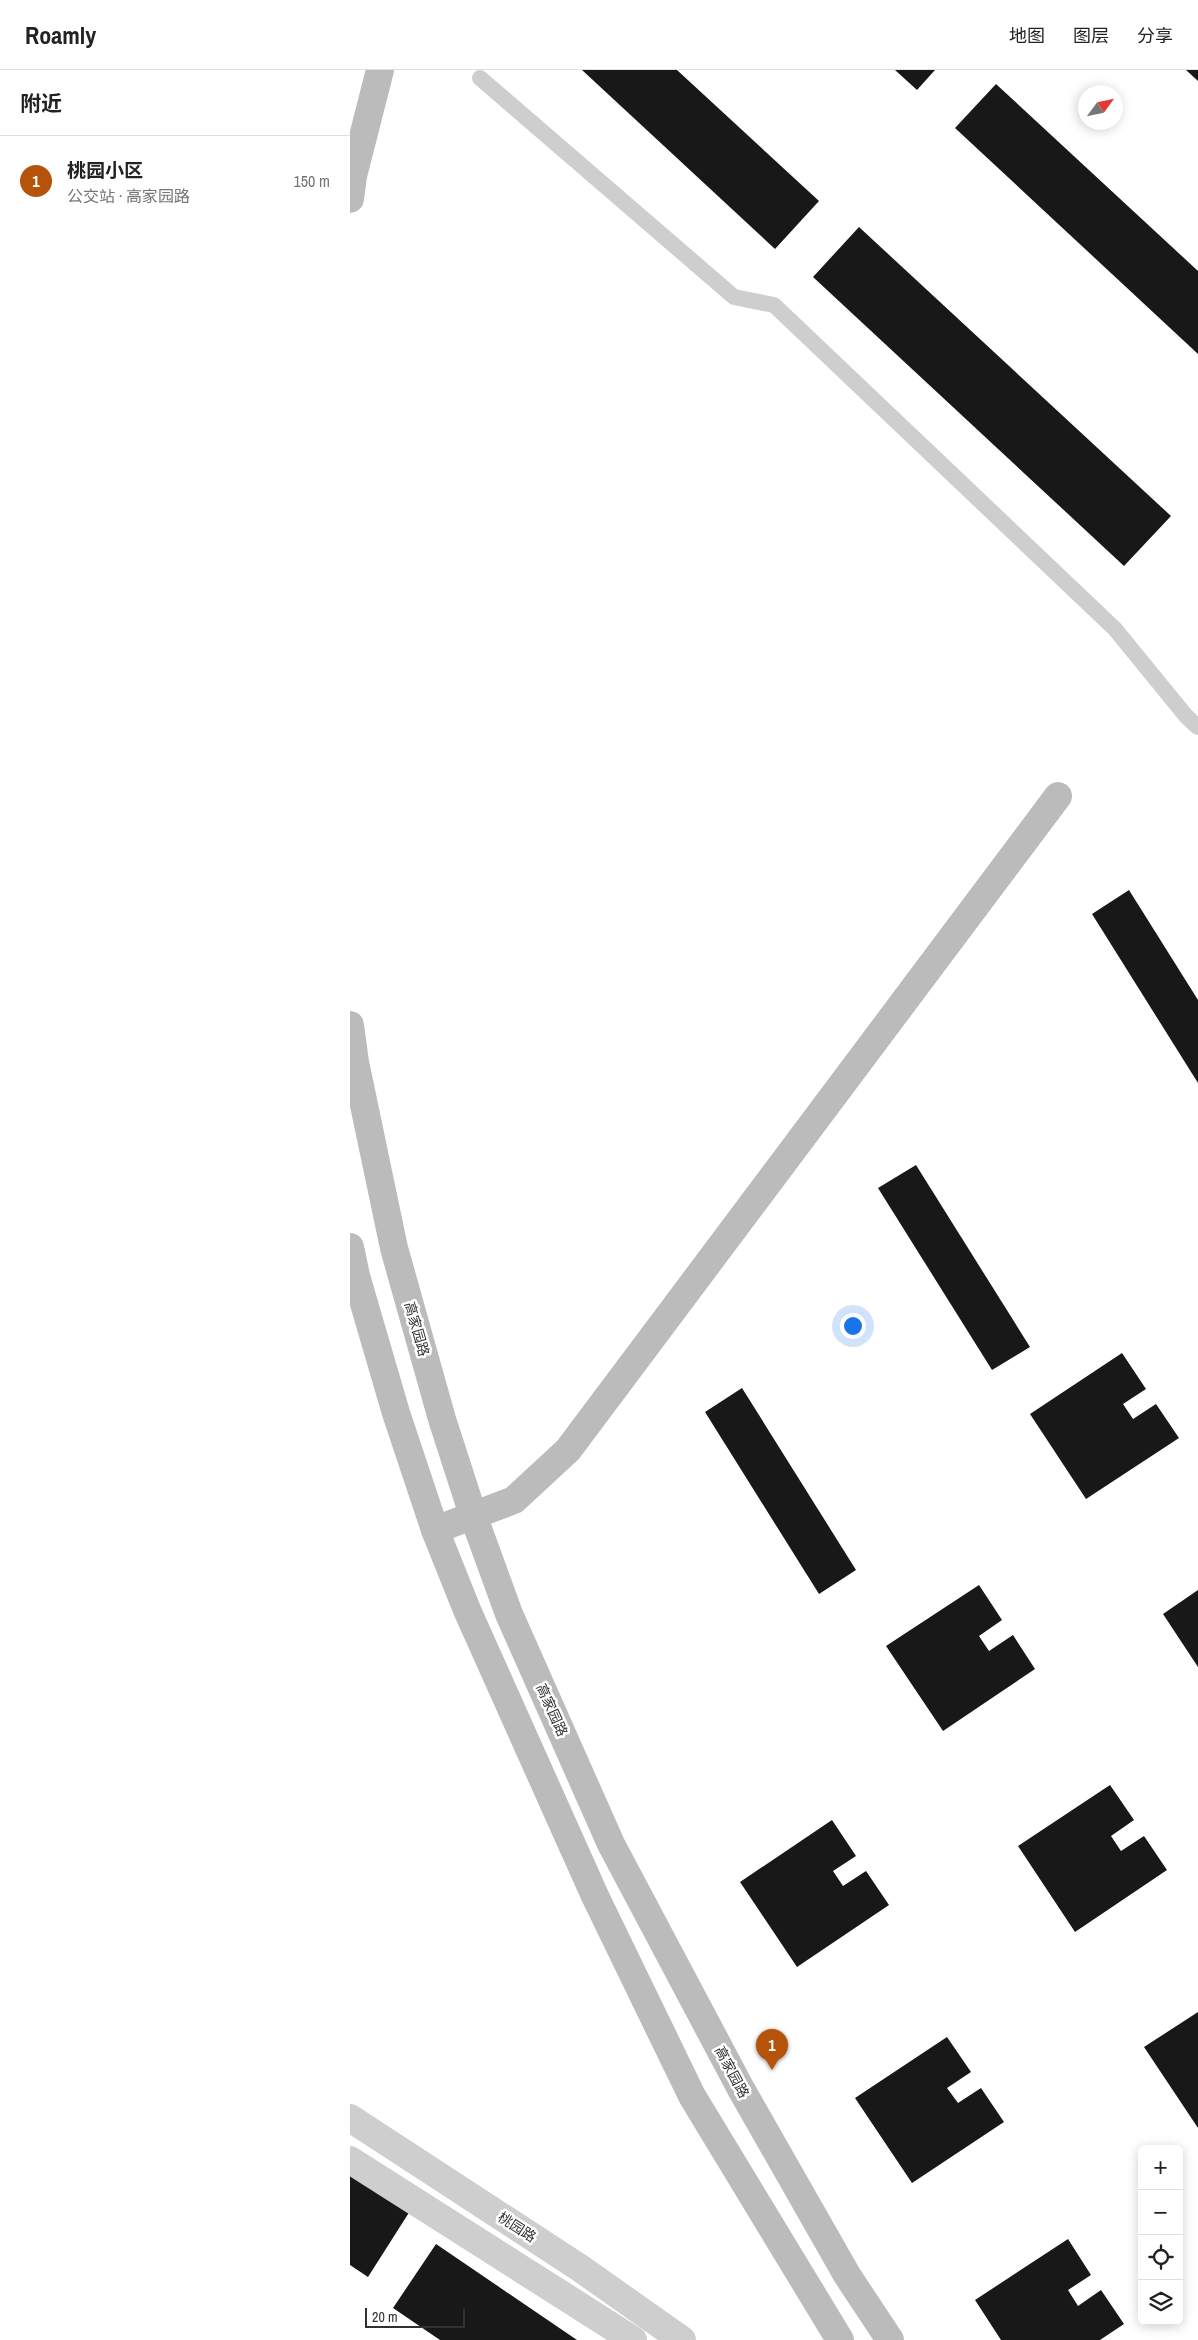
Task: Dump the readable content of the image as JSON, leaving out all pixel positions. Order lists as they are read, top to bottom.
{
  "streets": {
    "main road": ["高家园路"],
    "street": ["桃园路"]
  },
  "scale_bar": "20 m",
  "north": "top right",
  "page": {
    "header": "Roamly",
    "nav": ["地图", "图层", "分享"],
    "heading": "附近",
    "list": [
      {
        "mark": "1",
        "name": "桃园小区",
        "note": "公交站 · 高家园路",
        "value": "150 m"
      }
    ],
    "pins": "1",
    "map_buttons": ["+", "−"],
    "scale": "20 m"
  }
}
